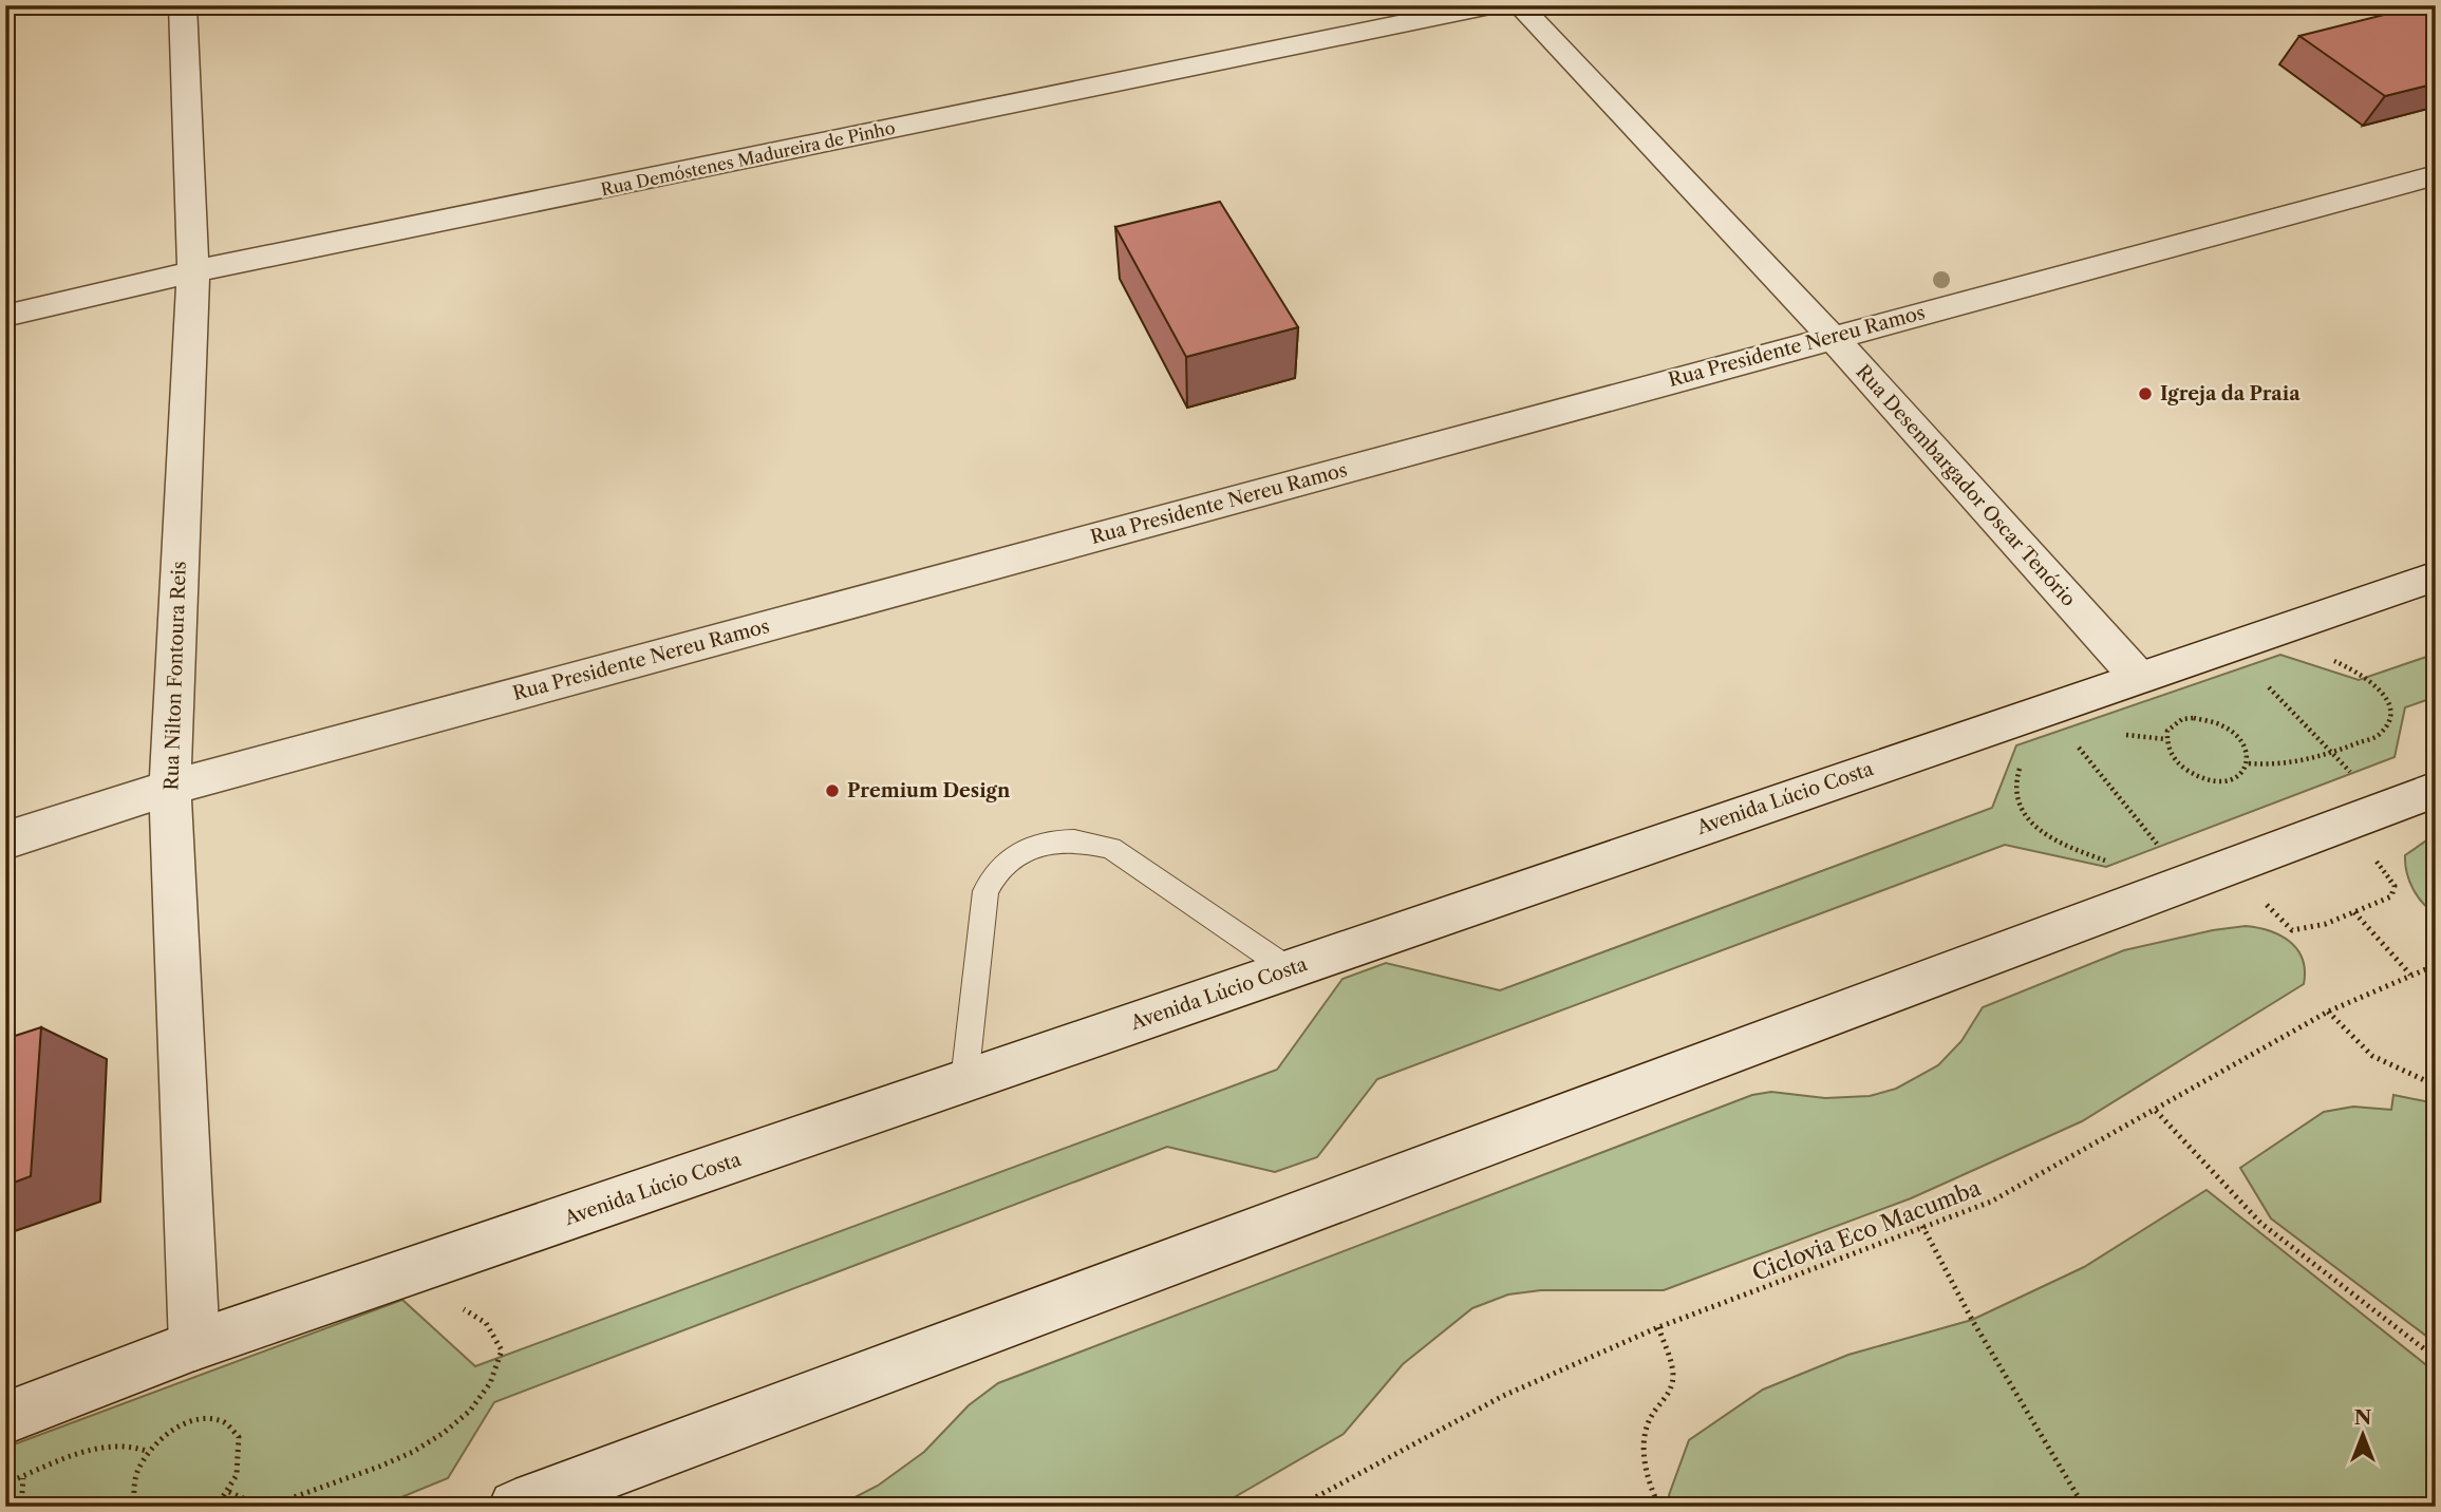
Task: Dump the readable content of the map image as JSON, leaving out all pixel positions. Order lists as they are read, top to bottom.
{
  "streets": {
    "street": [
      "Rua Demóstenes Madureira de Pinho",
      "Rua Presidente Nereu Ramos",
      "Rua Desembargador Oscar Tenório",
      "Rua Nilton Fontoura Reis",
      "Avenida Lúcio Costa"
    ],
    "path": ["Ciclovia Eco Macumba"]
  },
  "crossings": [
    ["Rua Demóstenes Madureira de Pinho", "Rua Nilton Fontoura Reis"],
    ["Rua Presidente Nereu Ramos", "Rua Desembargador Oscar Tenório"],
    ["Rua Presidente Nereu Ramos", "Rua Nilton Fontoura Reis"],
    ["Rua Desembargador Oscar Tenório", "Avenida Lúcio Costa"],
    ["Rua Nilton Fontoura Reis", "Avenida Lúcio Costa"]
  ],
  "places": ["Igreja da Praia", "Premium Design"],
  "north": "top"
}
